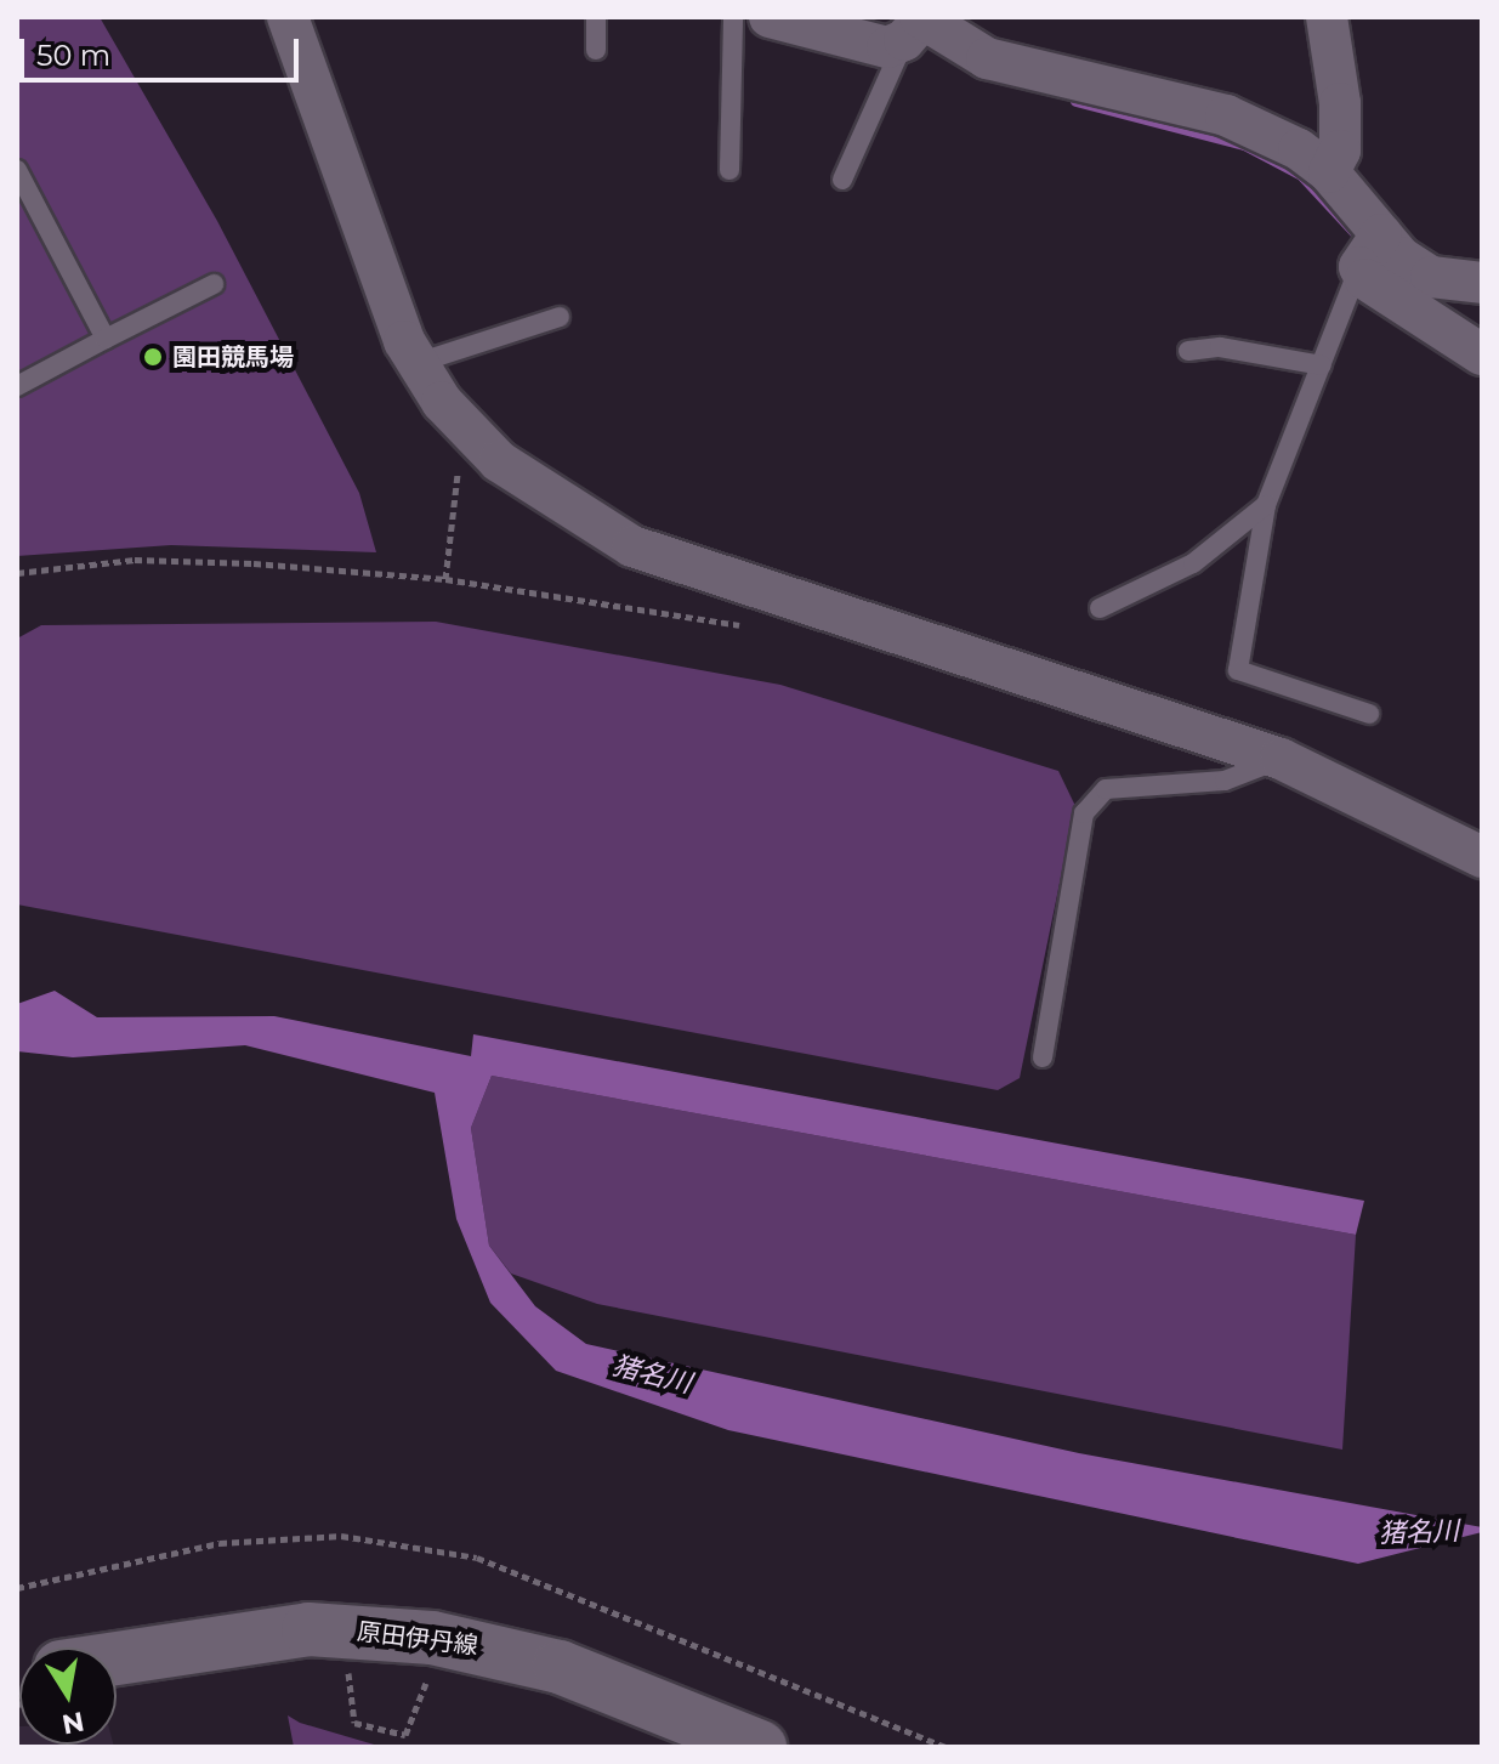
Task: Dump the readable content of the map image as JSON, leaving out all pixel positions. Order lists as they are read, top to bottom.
{
  "streets": {
    "street": ["原田伊丹線"]
  },
  "water": ["猪名川"],
  "places": ["園田競馬場"],
  "scale_bar": "50 m",
  "north": "bottom"
}
